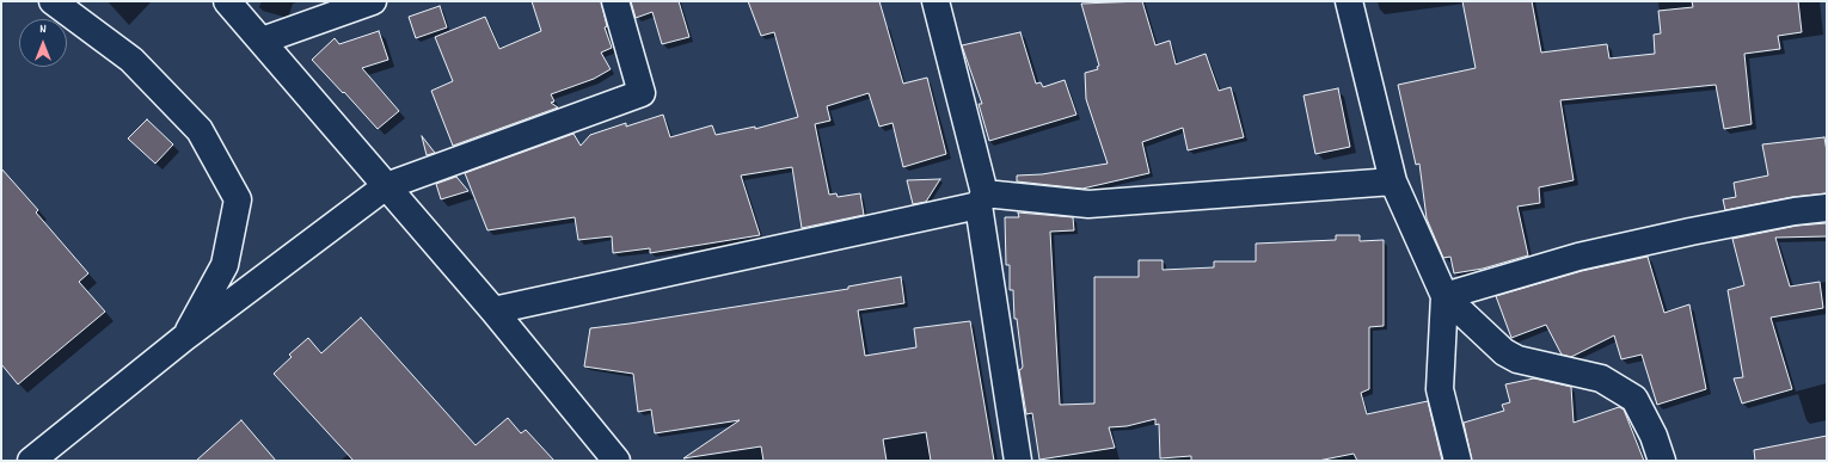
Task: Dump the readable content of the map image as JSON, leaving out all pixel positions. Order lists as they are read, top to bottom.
{
  "north": "top"
}
